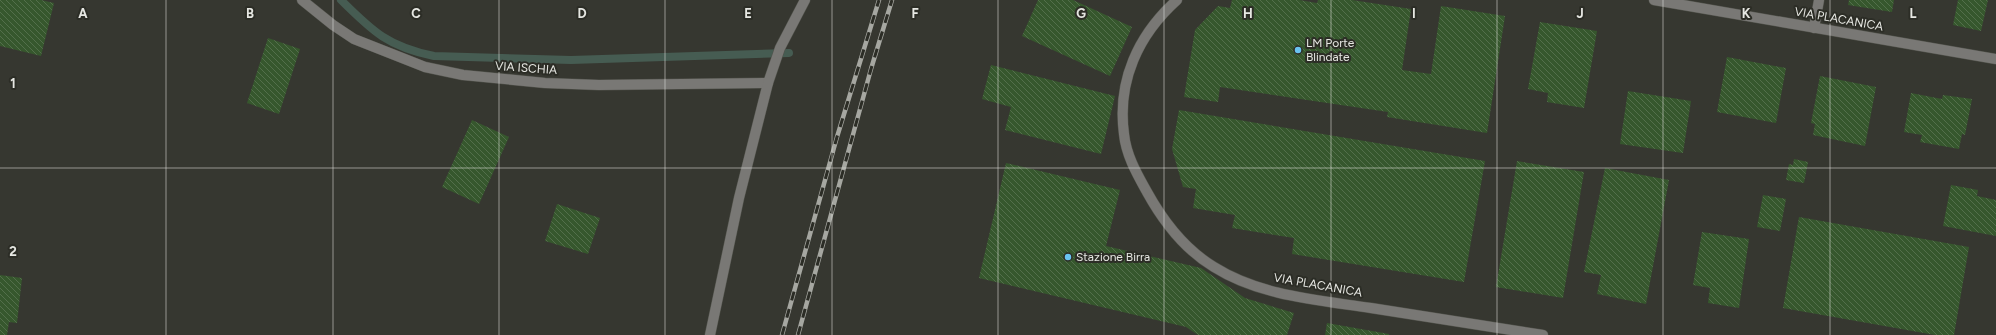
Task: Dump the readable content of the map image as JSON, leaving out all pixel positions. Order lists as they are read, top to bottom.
{
  "streets": {
    "street": ["VIA PLACANICA", "VIA ISCHIA"]
  },
  "places": ["LM Porte Blindate", "Stazione Birra"],
  "grid": {
    "columns": [
      "A",
      "B",
      "C",
      "D",
      "E",
      "F",
      "G",
      "H",
      "I",
      "J",
      "K",
      "L"
    ],
    "rows": ["1", "2"]
  }
}
